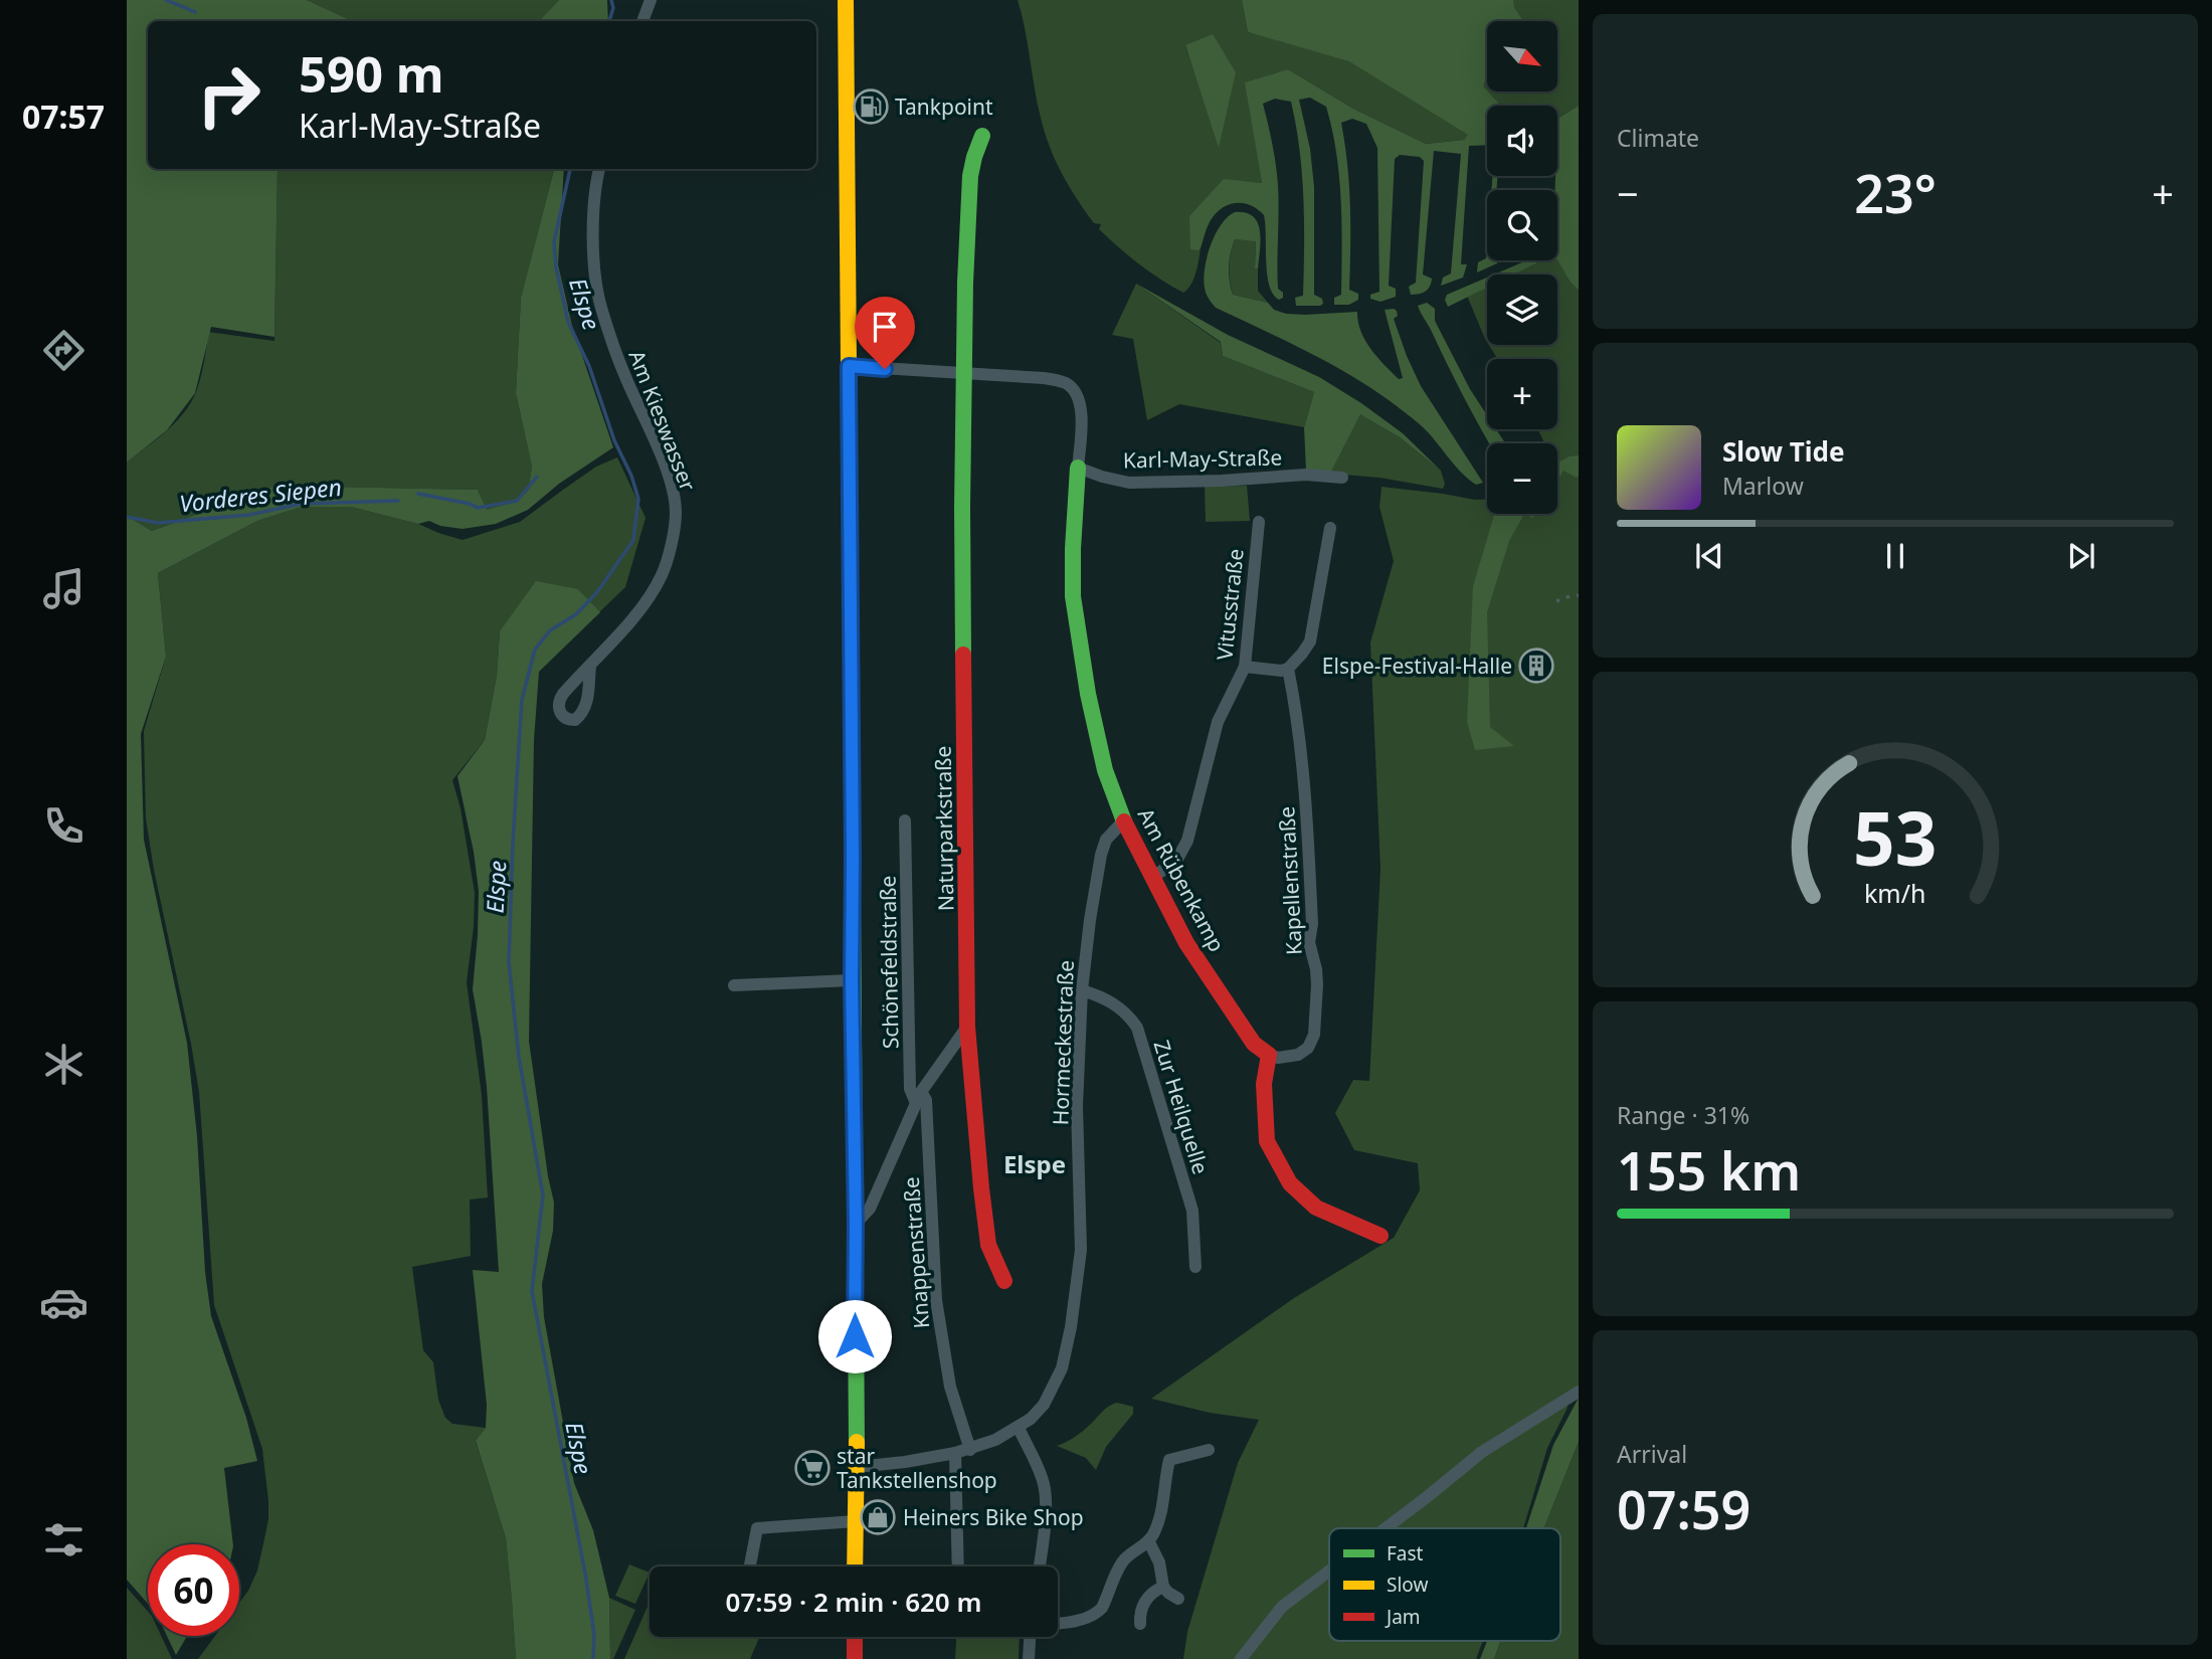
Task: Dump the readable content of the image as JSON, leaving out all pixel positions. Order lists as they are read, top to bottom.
{
  "streets": {
    "street": [
      "Am Kieswasser",
      "Karl-May-Straße",
      "Vitusstraße",
      "Naturparkstraße",
      "Am Rübenkamp",
      "Kapellenstraße",
      "Schönefeldstraße",
      "Hormeckestraße",
      "Zur Heilquelle",
      "Knappenstraße"
    ]
  },
  "crossings": [
    ["Karl-May-Straße", "Am Rübenkamp"],
    ["Vitusstraße", "Am Rübenkamp"],
    ["Am Rübenkamp", "Kapellenstraße"],
    ["Am Rübenkamp", "Hormeckestraße"],
    ["Schönefeldstraße", "Knappenstraße"],
    ["Hormeckestraße", "Zur Heilquelle"],
    ["Hormeckestraße", "Knappenstraße"]
  ],
  "districts": ["Elspe"],
  "water": ["Elspe", "Vorderes Siepen"],
  "places": {
    "fuel station": ["Tankpoint"],
    "building": ["Elspe-Festival-Halle"],
    "supermarket": ["star Tankstellenshop"],
    "shop": ["Heiners Bike Shop"]
  },
  "legend": ["Fast", "Slow", "Jam"],
  "north": "bottom right",
  "page": {
    "tabs": "07:57",
    "tile": [
      "Climate",
      ["Range · 31%", "155 km"],
      ["Arrival", "07:59"]
    ],
    "map_buttons": ["+", "−"],
    "turn": ["590 m", "Karl-May-Straße"],
    "heat": ["−", "23°", "+"],
    "song": ["Slow Tide", "Marlow"],
    "limit": "60",
    "trip": "07:59 · 2 min · 620 m",
    "gauge": ["53", "km/h"]
  }
}
